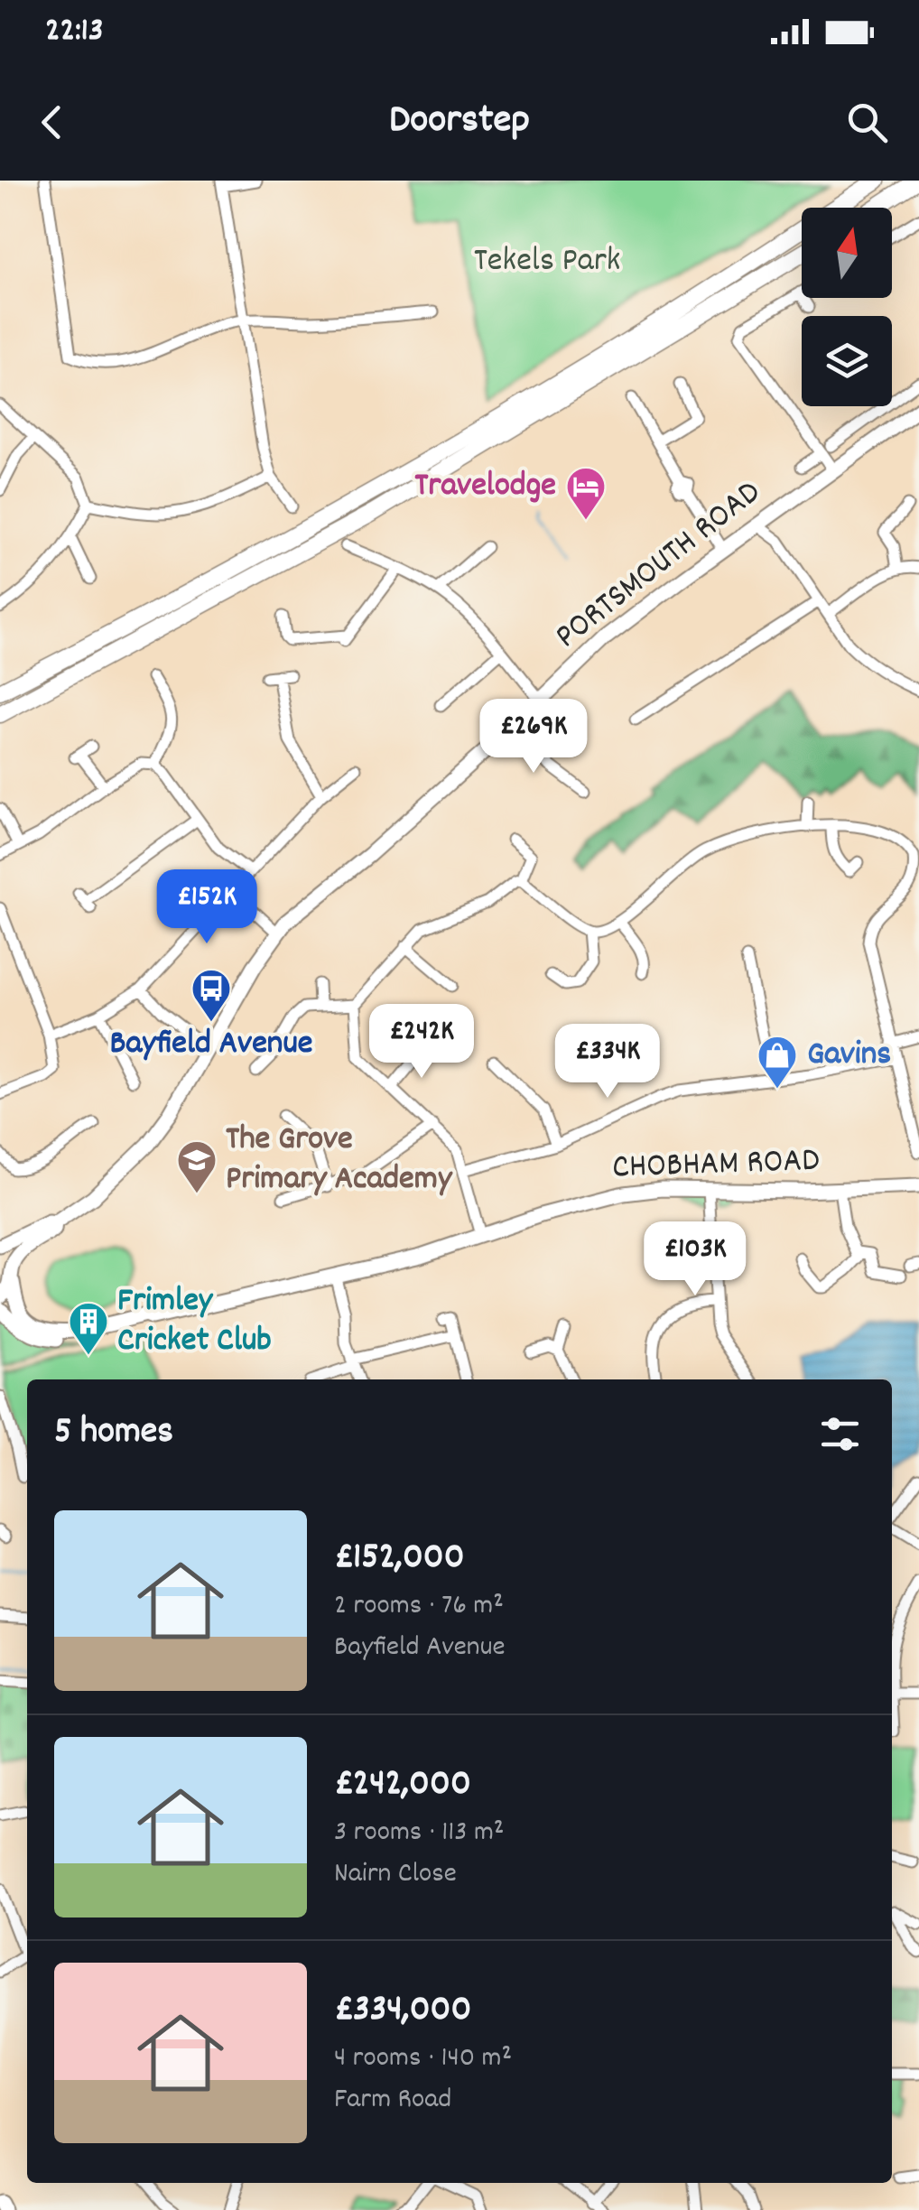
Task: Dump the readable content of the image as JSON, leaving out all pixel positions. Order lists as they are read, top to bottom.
{
  "streets": {
    "main road": ["PORTSMOUTH ROAD", "CHOBHAM ROAD"]
  },
  "parks": ["Tekels Park"],
  "places": {
    "hotel": ["Travelodge"],
    "bus stop": ["Bayfield Avenue"],
    "shop": ["Gavins"],
    "school or university": ["The Grove Primary Academy"],
    "building": ["Frimley Cricket Club"]
  },
  "north": "top",
  "page": {
    "status": "22:13",
    "header": "Doorstep",
    "price": [
      "£269K",
      "£152K",
      "£242K",
      "£334K",
      "£103K"
    ],
    "heading": "5 homes",
    "list": [
      {
        "name": "£152,000",
        "note": "2 rooms · 76 m² · Bayfield Avenue"
      },
      {
        "name": "£242,000",
        "note": "3 rooms · 113 m² · Nairn Close"
      },
      {
        "name": "£334,000",
        "note": "4 rooms · 140 m² · Farm Road"
      }
    ]
  }
}
